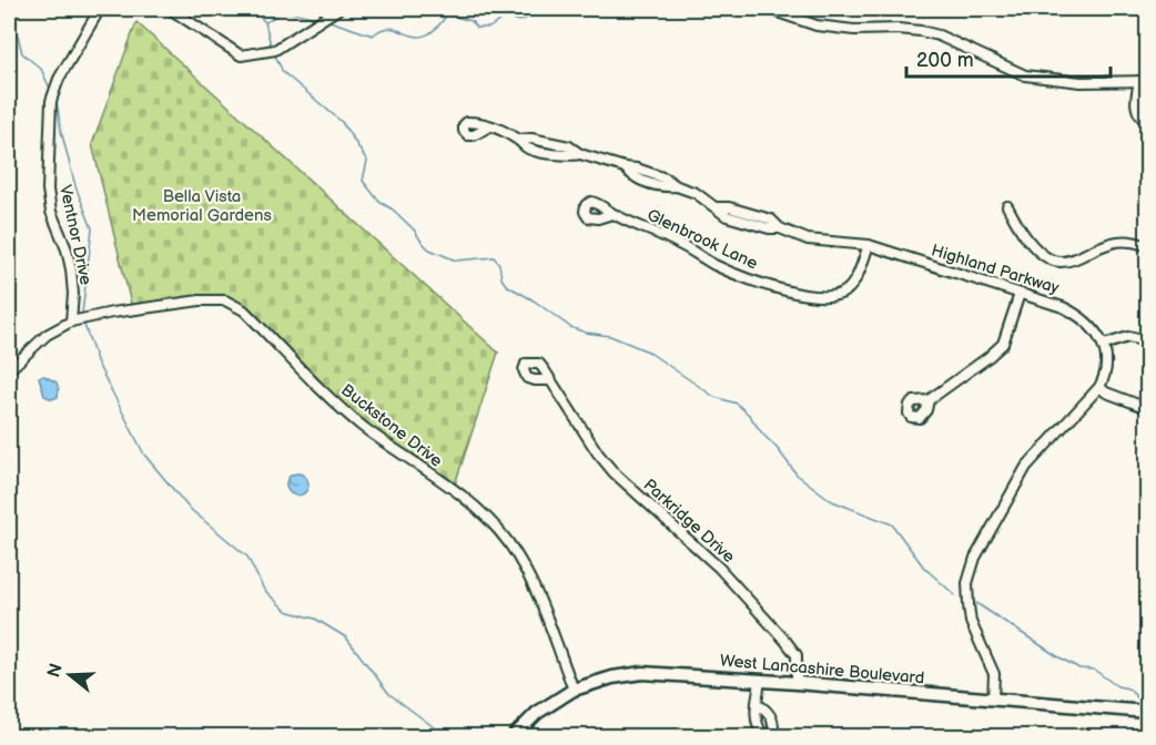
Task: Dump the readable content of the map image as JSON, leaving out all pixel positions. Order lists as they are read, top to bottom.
{
  "streets": {
    "main road": ["West Lancashire Boulevard"],
    "street": [
      "Ventnor Drive",
      "Glenbrook Lane",
      "Highland Parkway",
      "Buckstone Drive",
      "Parkridge Drive"
    ]
  },
  "crossings": [
    ["Ventnor Drive", "Buckstone Drive"],
    ["Glenbrook Lane", "Highland Parkway"],
    ["Buckstone Drive", "West Lancashire Boulevard"],
    ["Parkridge Drive", "West Lancashire Boulevard"]
  ],
  "parks": ["Bella Vista Memorial Gardens"],
  "scale_bar": "200 m",
  "north": "left"
}
